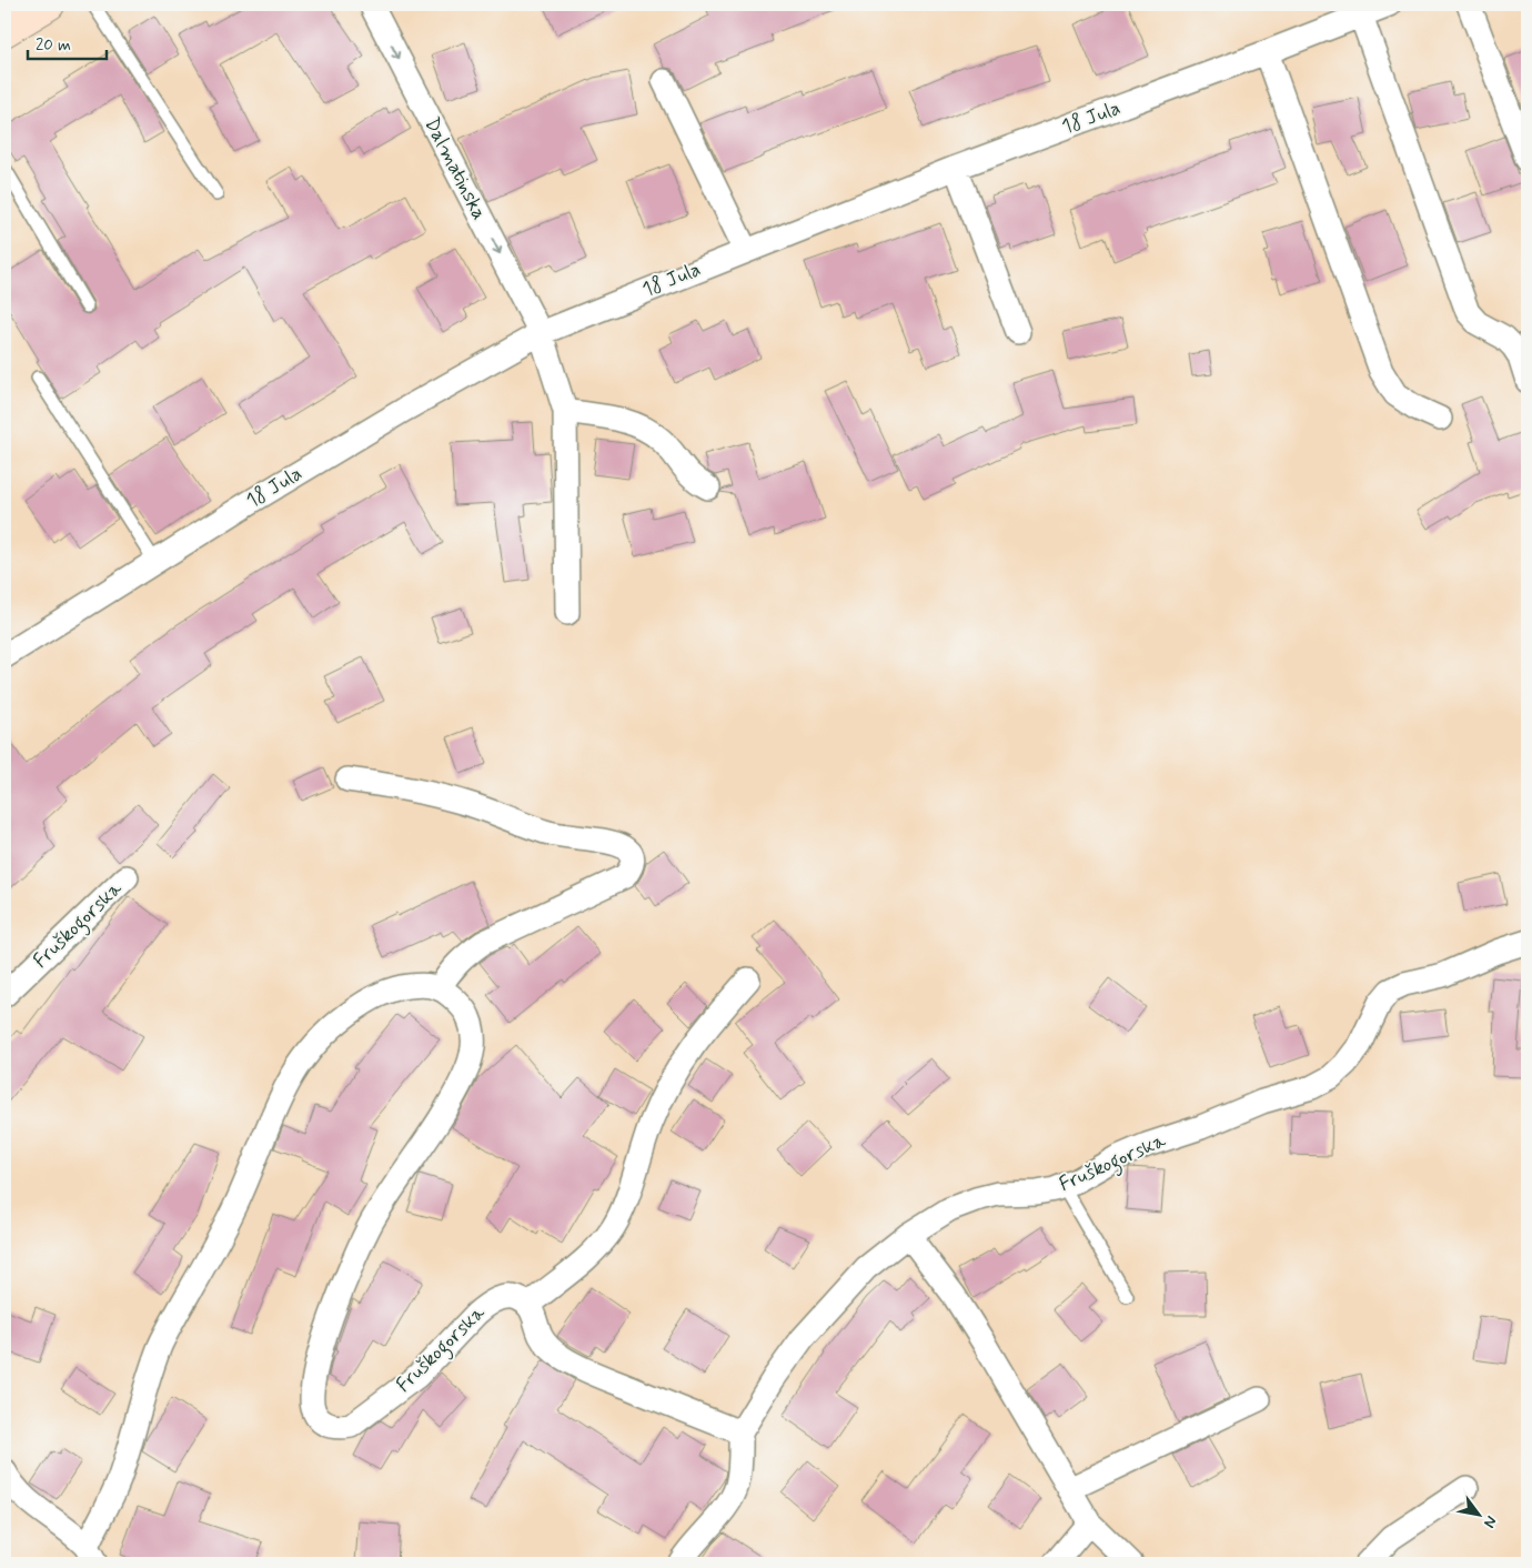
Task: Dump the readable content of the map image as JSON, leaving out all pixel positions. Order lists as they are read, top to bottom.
{
  "streets": {
    "street": ["18 Jula", "Dalmatinska", "Fruškogorska"]
  },
  "crossings": [
    ["18 Jula", "Dalmatinska"]
  ],
  "one_way": ["Dalmatinska"],
  "scale_bar": "20 m",
  "north": "bottom right"
}
